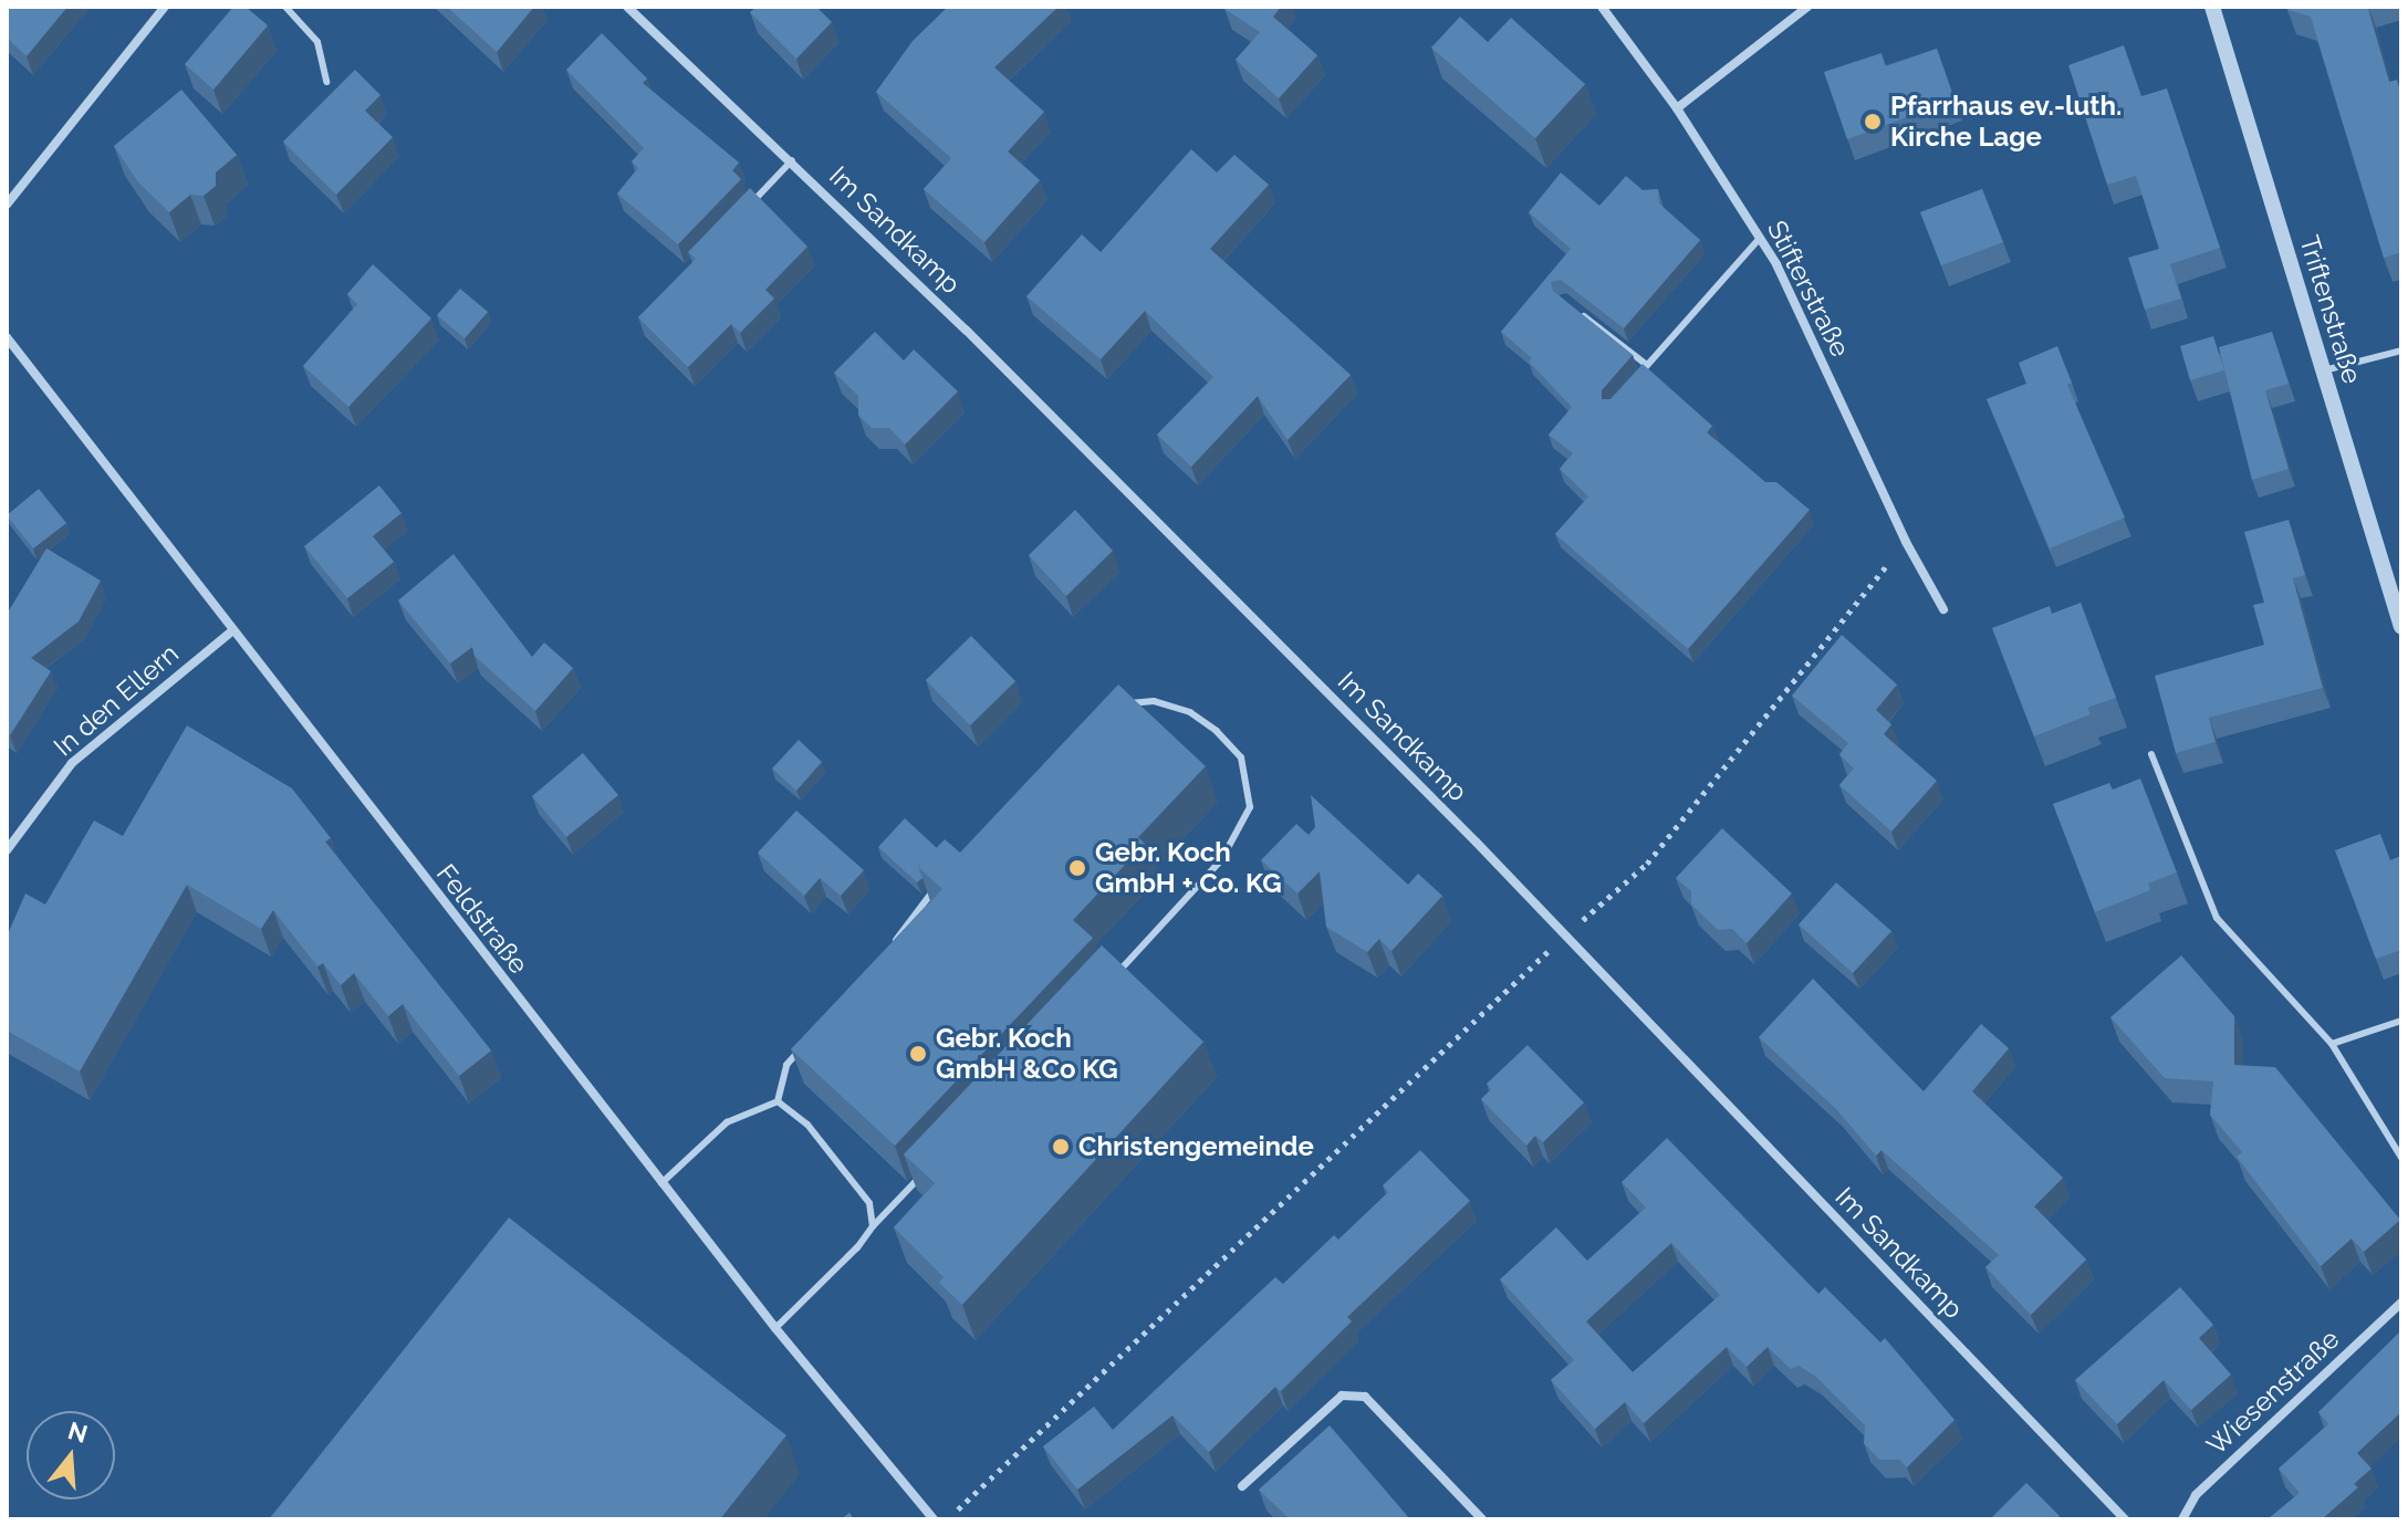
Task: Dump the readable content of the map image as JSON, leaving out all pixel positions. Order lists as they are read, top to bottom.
{
  "streets": {
    "street": [
      "Im Sandkamp",
      "Stifterstraße",
      "Triftenstraße",
      "In den Ellern",
      "Feldstraße",
      "Wiesenstraße"
    ]
  },
  "crossings": [
    ["In den Ellern", "Feldstraße"]
  ],
  "places": [
    "Pfarrhaus ev.-luth. Kirche Lage",
    "Gebr. Koch GmbH + Co. KG",
    "Gebr. Koch GmbH &Co KG",
    "Christengemeinde"
  ],
  "north": "top"
}
